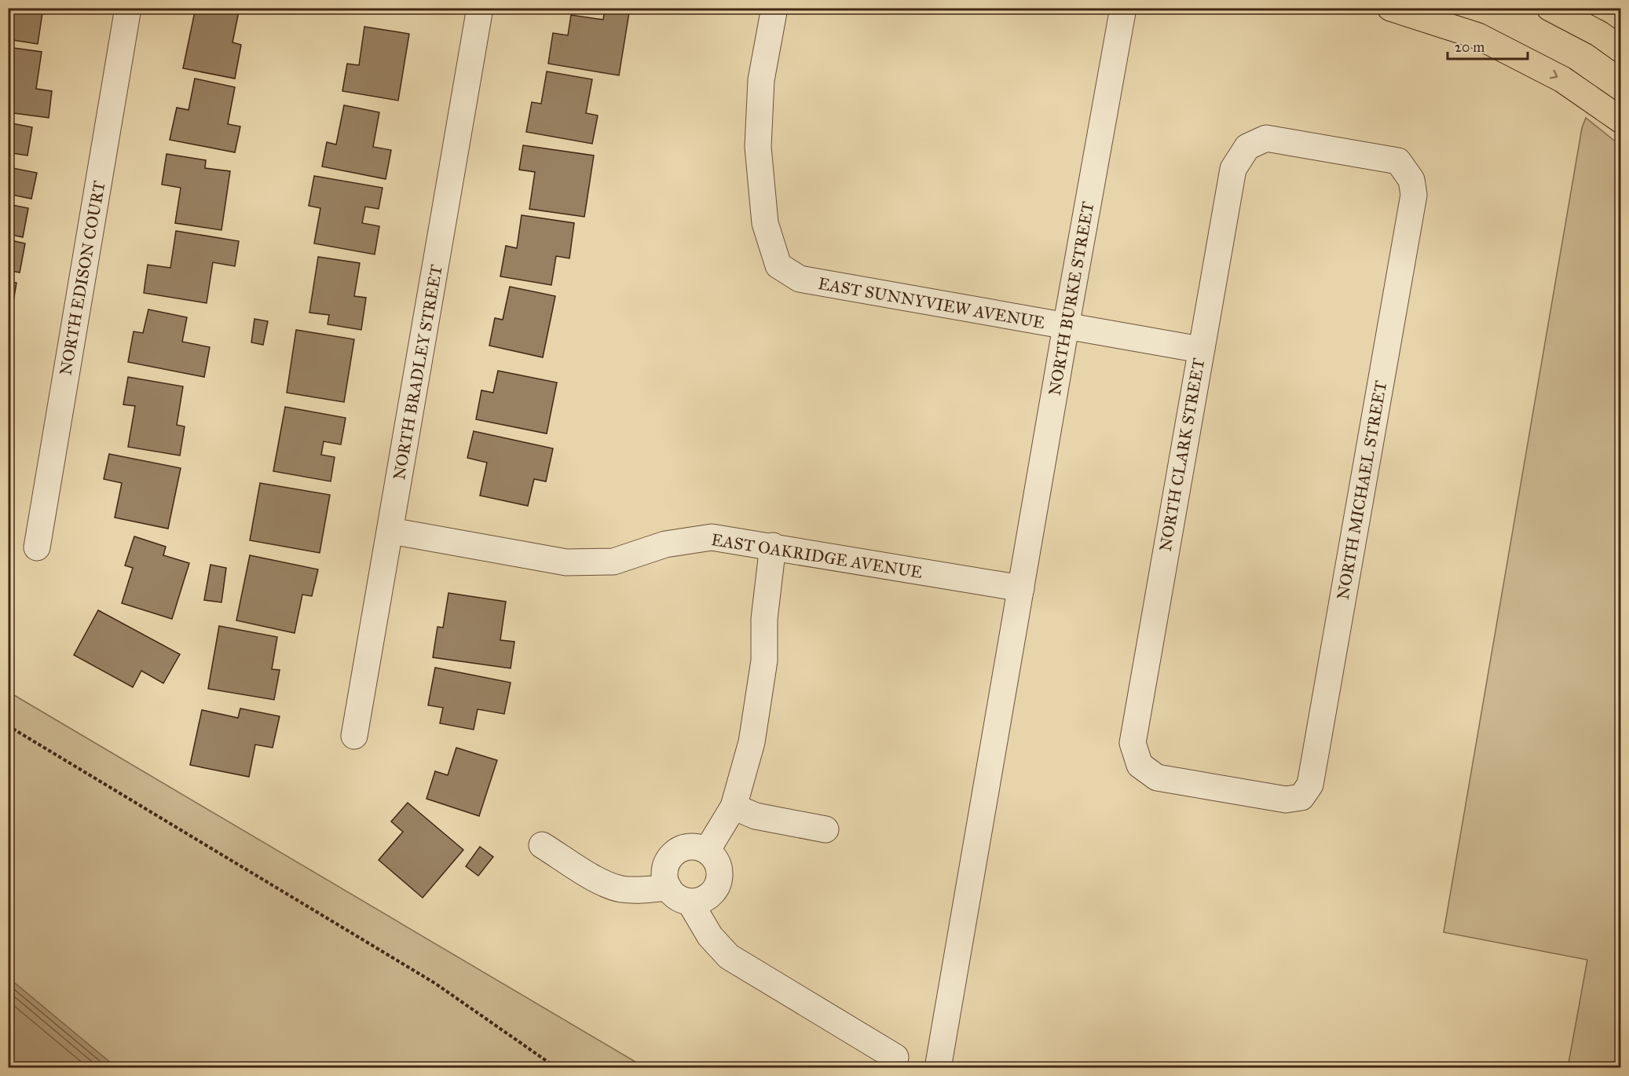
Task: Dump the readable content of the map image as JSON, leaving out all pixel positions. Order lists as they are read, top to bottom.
{
  "streets": {
    "street": [
      "NORTH EDISON COURT",
      "NORTH BURKE STREET",
      "EAST SUNNYVIEW AVENUE",
      "NORTH BRADLEY STREET",
      "NORTH CLARK STREET",
      "NORTH MICHAEL STREET",
      "EAST OAKRIDGE AVENUE"
    ]
  },
  "crossings": [
    ["NORTH BURKE STREET", "EAST SUNNYVIEW AVENUE"],
    ["NORTH BURKE STREET", "EAST OAKRIDGE AVENUE"],
    ["EAST SUNNYVIEW AVENUE", "NORTH CLARK STREET"],
    ["NORTH BRADLEY STREET", "EAST OAKRIDGE AVENUE"],
    ["NORTH CLARK STREET", "NORTH MICHAEL STREET"]
  ],
  "scale_bar": "20 m"
}
